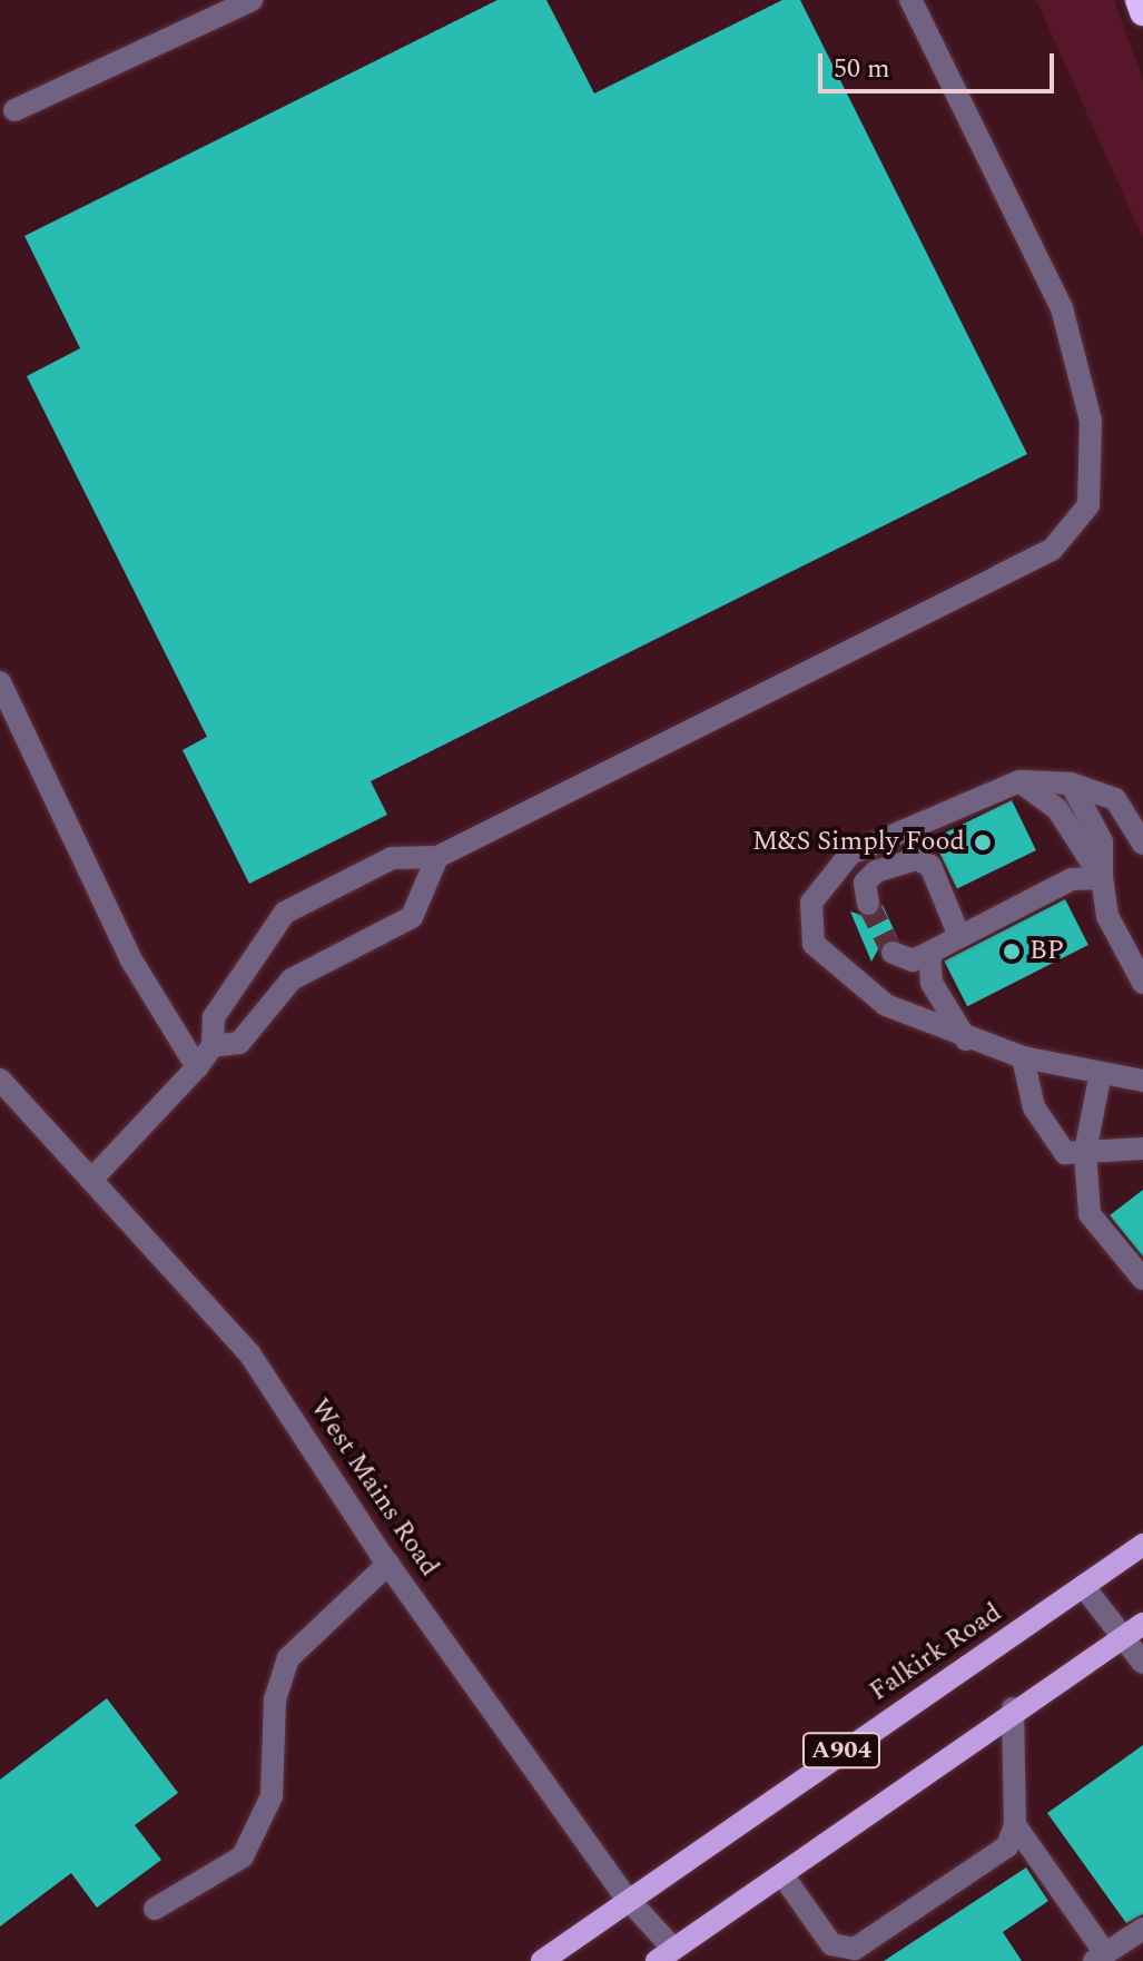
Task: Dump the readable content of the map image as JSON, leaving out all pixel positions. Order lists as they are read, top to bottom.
{
  "streets": {
    "main road": ["Falkirk Road", "A904"],
    "street": ["West Mains Road"]
  },
  "crossings": [
    ["West Mains Road", "Falkirk Road"],
    ["West Mains Road", "A904"]
  ],
  "places": ["M&S Simply Food", "BP"],
  "scale_bar": "50 m"
}
